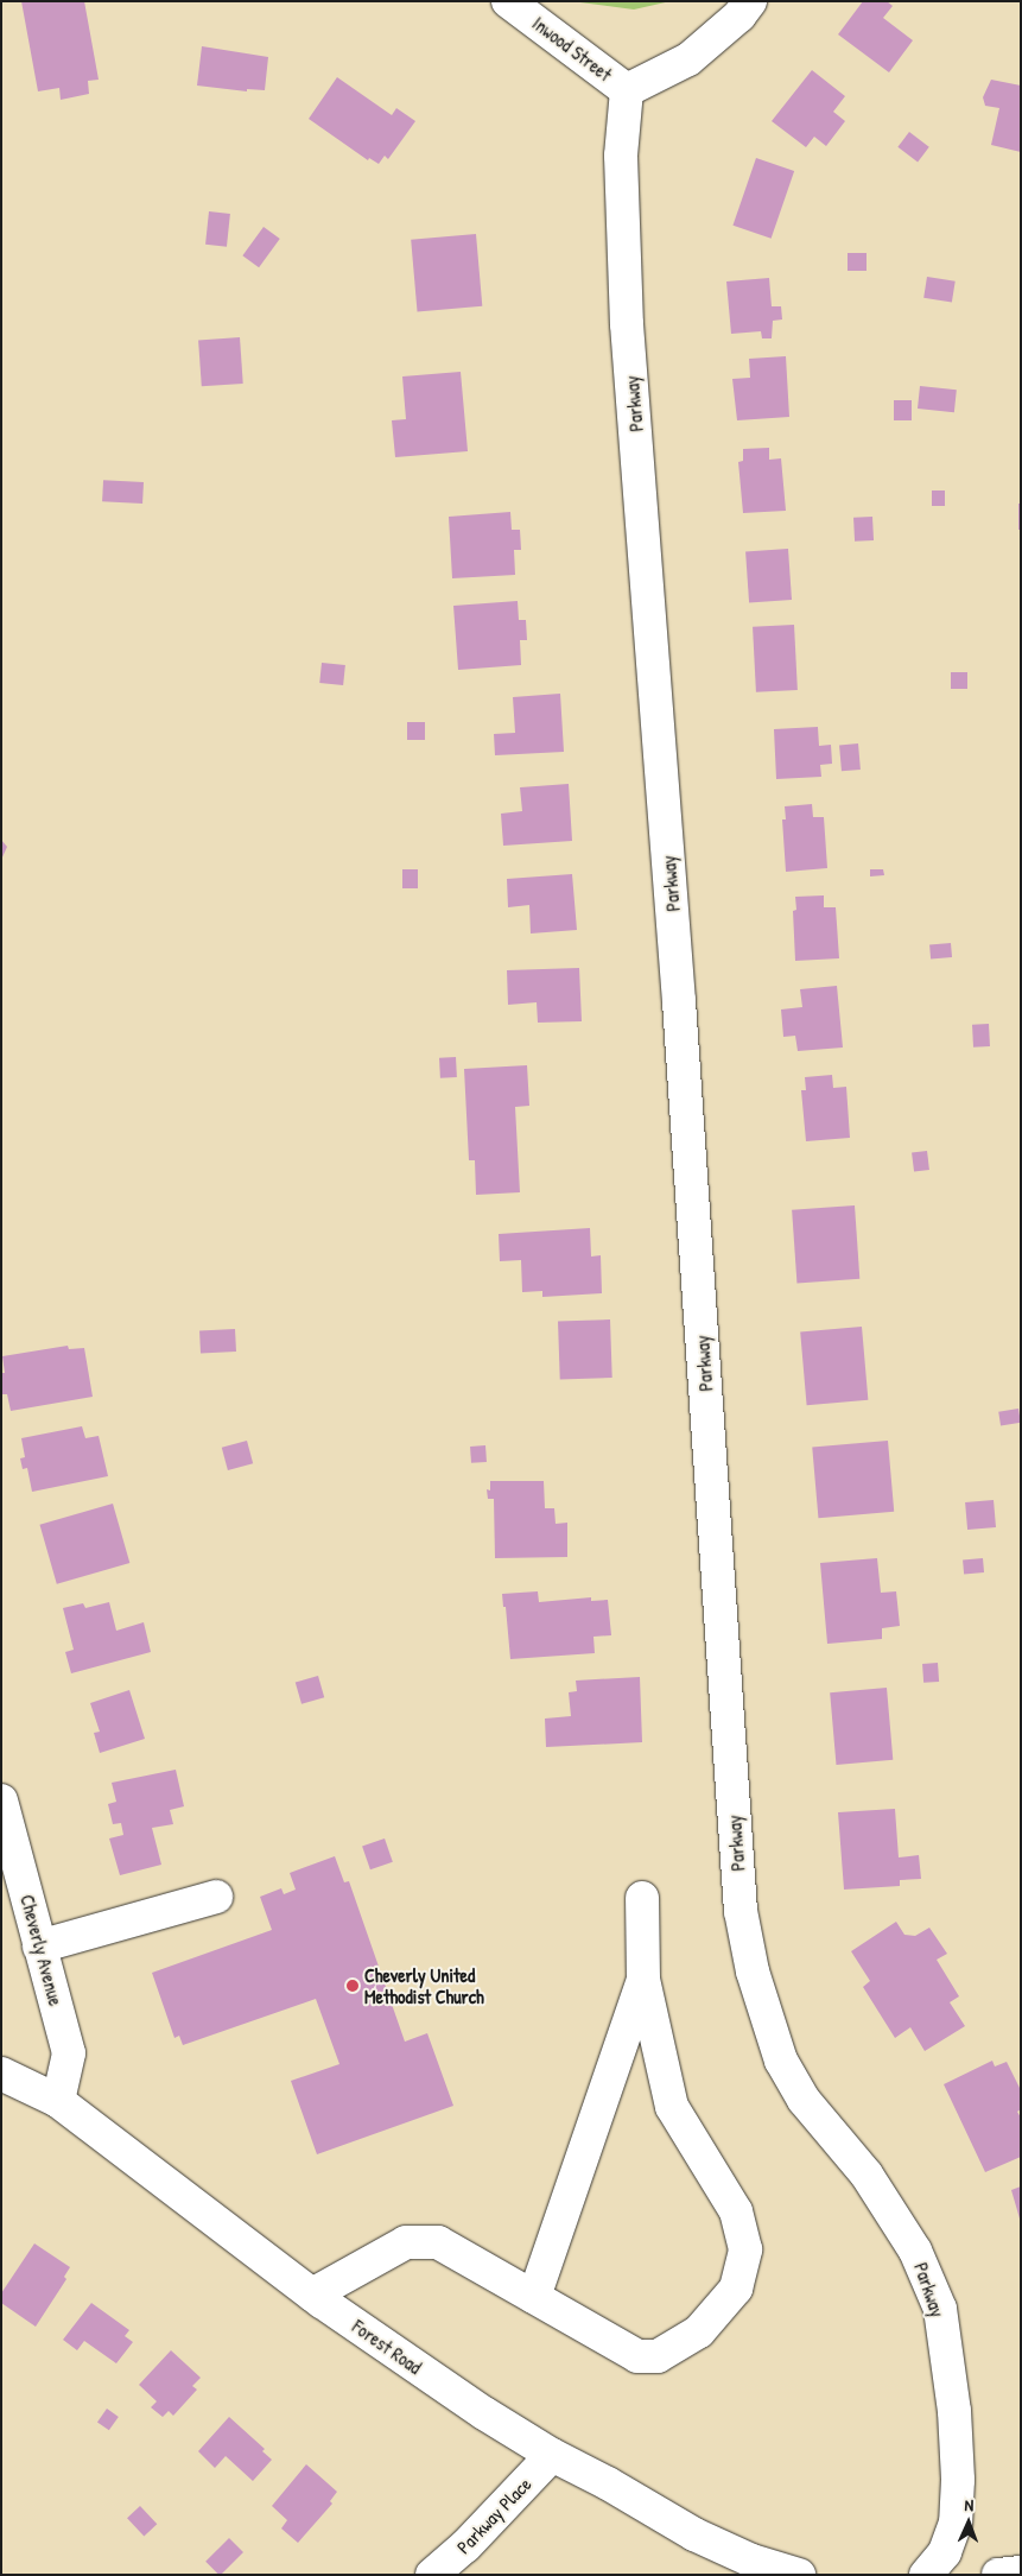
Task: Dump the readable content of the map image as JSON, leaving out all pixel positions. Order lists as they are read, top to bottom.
{
  "streets": {
    "street": [
      "Inwood Street",
      "Parkway",
      "Cheverly Avenue",
      "Forest Road",
      "Parkway Place"
    ]
  },
  "crossings": [
    ["Inwood Street", "Parkway"],
    ["Cheverly Avenue", "Forest Road"],
    ["Forest Road", "Parkway Place"]
  ],
  "places": ["Cheverly United Methodist Church"],
  "north": "top"
}
